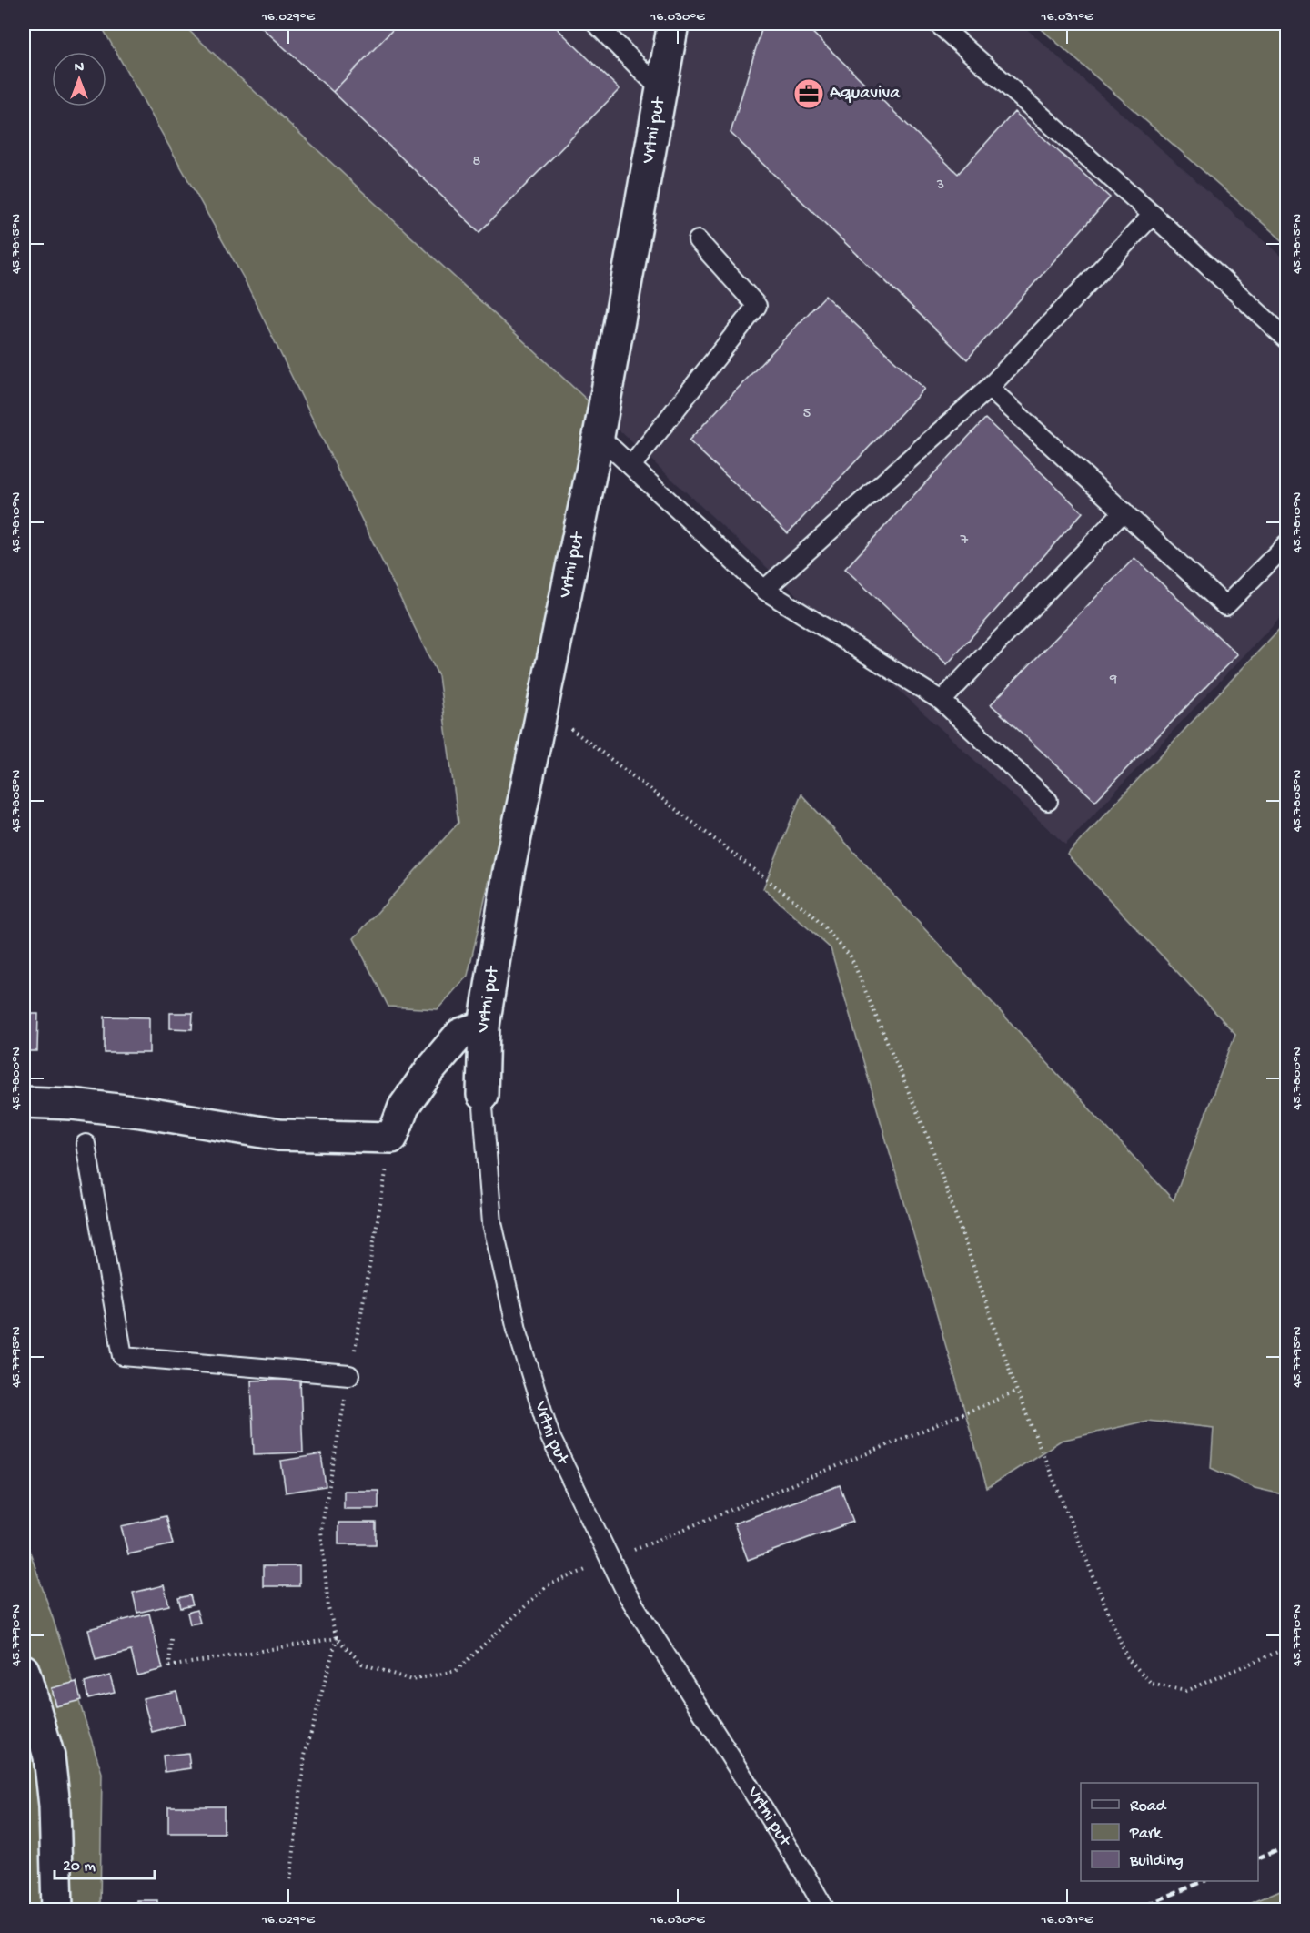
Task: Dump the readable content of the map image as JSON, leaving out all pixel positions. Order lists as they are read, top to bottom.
{
  "streets": {
    "street": ["Vrtni put"]
  },
  "places": {
    "office": ["Aquaviva"]
  },
  "house_numbers": [
    "8",
    "3",
    "5",
    "7",
    "9"
  ],
  "legend": ["Road", "Park", "Building"],
  "scale_bar": "20 m",
  "north": "top",
  "coordinates": [
    "16.029°E",
    "16.030°E",
    "16.031°E",
    "45.7815°N",
    "45.7810°N",
    "45.7805°N",
    "45.7800°N",
    "45.7795°N",
    "45.7790°N"
  ]
}
